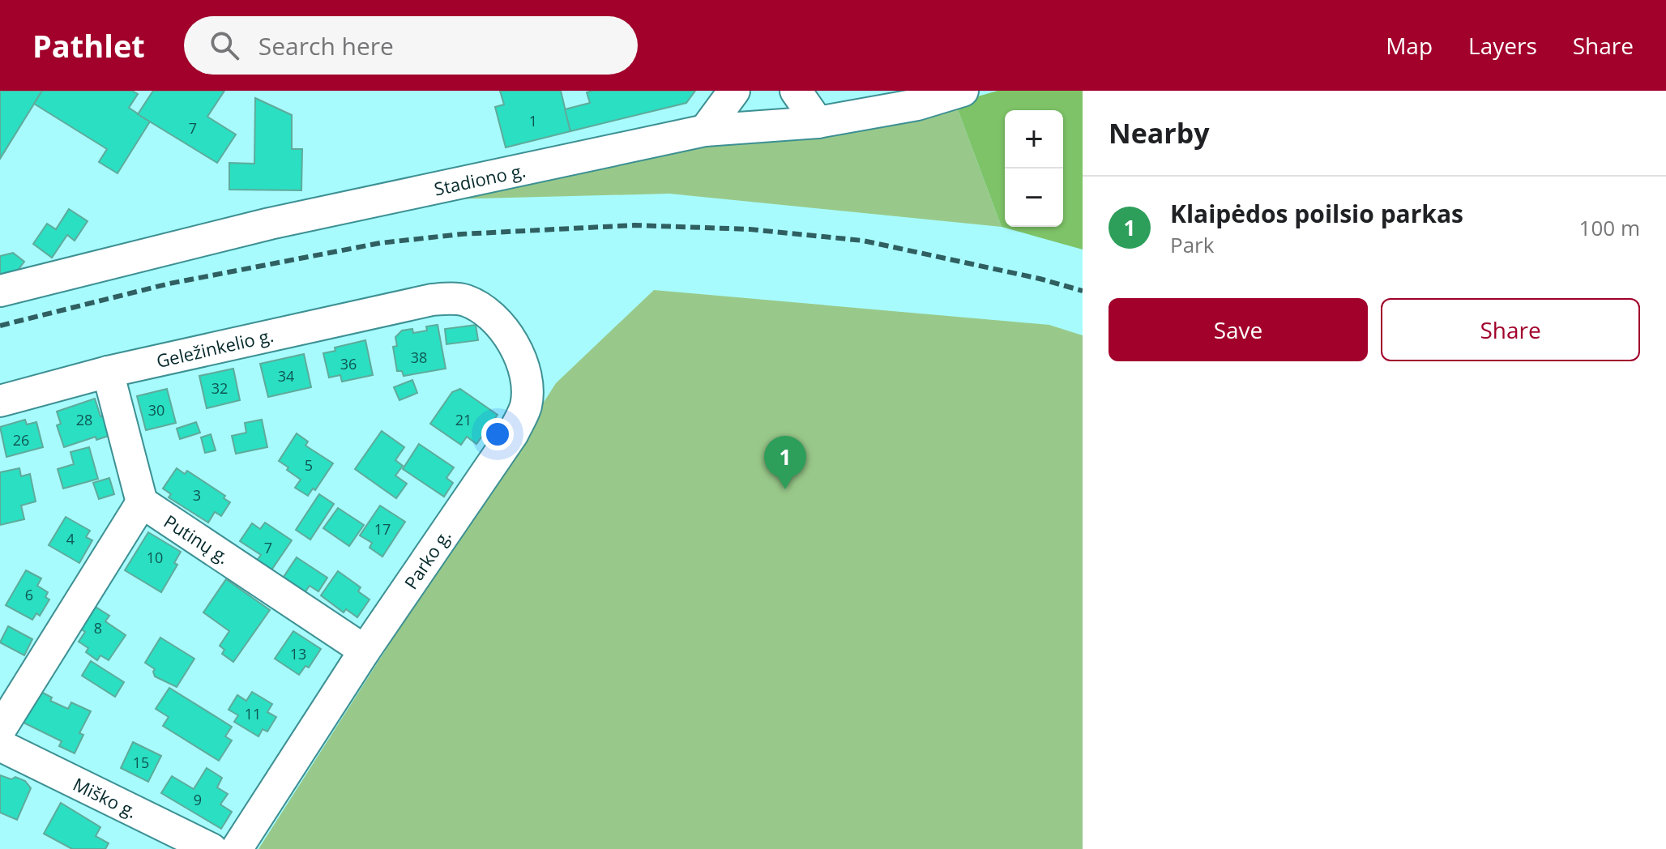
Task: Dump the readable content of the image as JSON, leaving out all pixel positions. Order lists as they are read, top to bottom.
{
  "streets": {
    "street": [
      "Stadiono g.",
      "Geležinkelio g.",
      "Putinų g.",
      "Parko g.",
      "Miško g."
    ]
  },
  "crossings": [
    ["Geležinkelio g.", "Parko g."],
    ["Putinų g.", "Parko g."]
  ],
  "house_numbers": [
    "1",
    "7",
    "38",
    "36",
    "34",
    "32",
    "30",
    "28",
    "21",
    "26",
    "5",
    "3",
    "17",
    "4",
    "7",
    "10",
    "6",
    "8",
    "13",
    "11",
    "15",
    "9"
  ],
  "page": {
    "header": "Pathlet",
    "search": "Search here",
    "nav": ["Map", "Layers", "Share"],
    "heading": "Nearby",
    "map_buttons": ["+", "−"],
    "list": [
      {
        "mark": "1",
        "name": "Klaipėdos poilsio parkas",
        "note": "Park",
        "value": "100 m"
      }
    ],
    "buttons": ["Save", "Share"],
    "pins": "1"
  }
}
